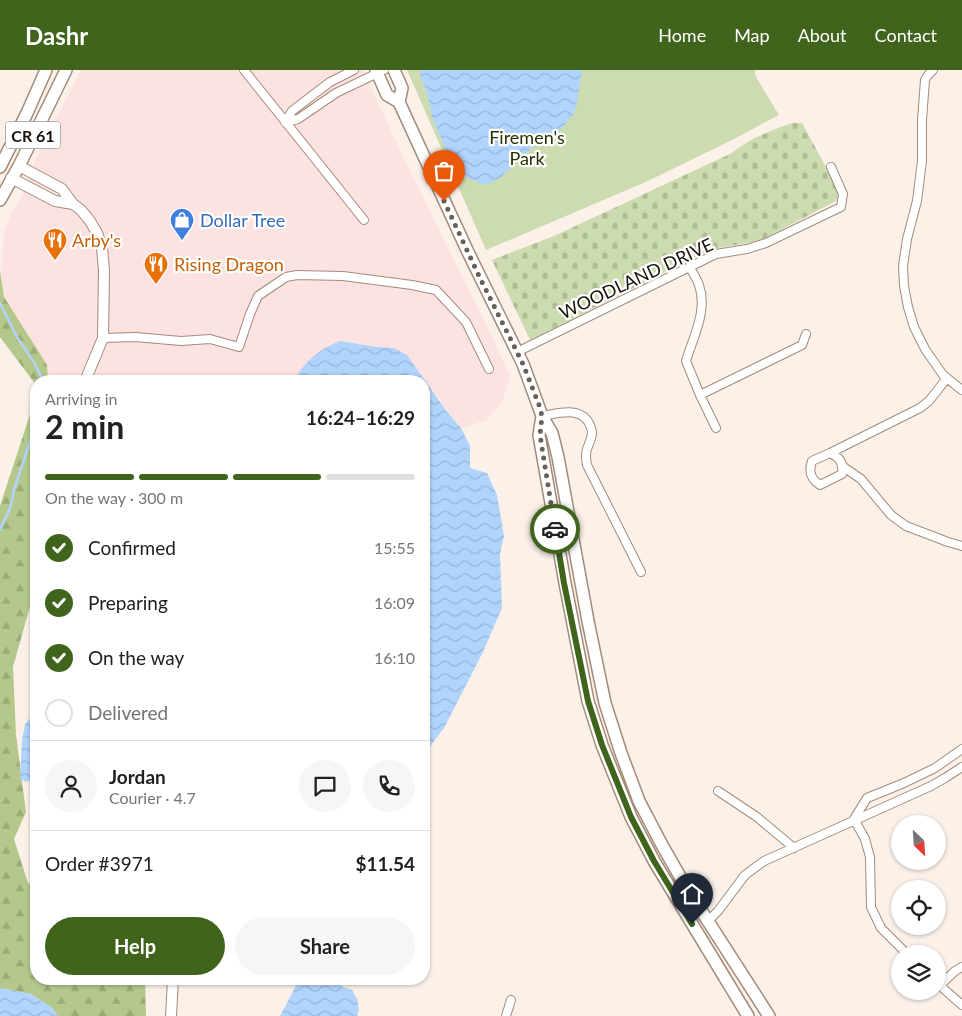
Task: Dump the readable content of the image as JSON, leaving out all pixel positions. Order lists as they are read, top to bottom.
{
  "streets": {
    "main road": ["CR 61"],
    "street": ["WOODLAND DRIVE"]
  },
  "parks": ["Firemen's Park"],
  "places": {
    "shop": ["Dollar Tree"],
    "restaurant": ["Arby's", "Rising Dragon"]
  },
  "north": "bottom right",
  "page": {
    "header": "Dashr",
    "nav": [
      "Home",
      "Map",
      "About",
      "Contact"
    ],
    "heading": ["2 min", "Arriving in", "16:24–16:29"],
    "panel": [
      "Jordan",
      "Courier · 4.7",
      "Order #3971",
      "$11.54"
    ],
    "bar": "On the way · 300 m",
    "list": [
      ["Confirmed", "15:55"],
      ["Preparing", "16:09"],
      ["On the way", "16:10"],
      "Delivered"
    ],
    "buttons": ["Help", "Share"]
  }
}
